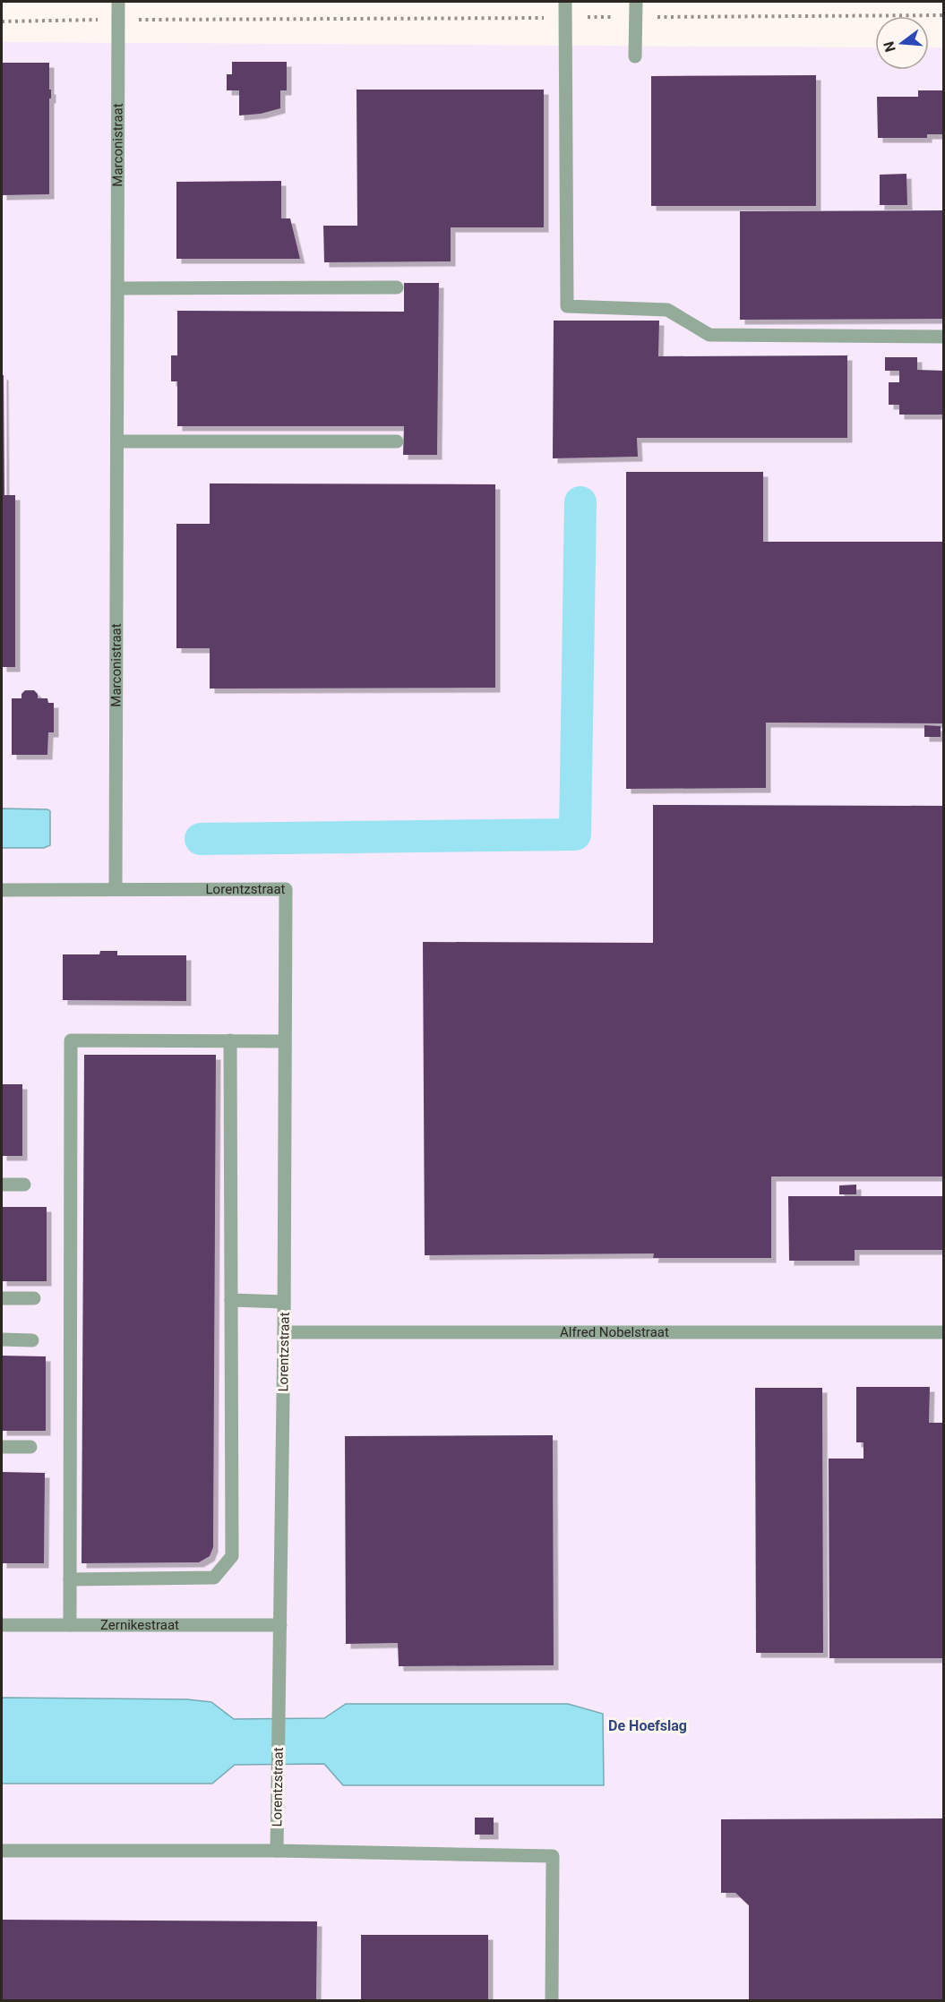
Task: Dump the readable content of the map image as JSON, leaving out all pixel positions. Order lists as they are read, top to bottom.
{
  "streets": {
    "street": [
      "Marconistraat",
      "Lorentzstraat",
      "Alfred Nobelstraat",
      "Zernikestraat"
    ]
  },
  "crossings": [
    ["Marconistraat", "Lorentzstraat"],
    ["Lorentzstraat", "Alfred Nobelstraat"],
    ["Lorentzstraat", "Zernikestraat"]
  ],
  "districts": ["De Hoefslag"],
  "north": "left"
}
